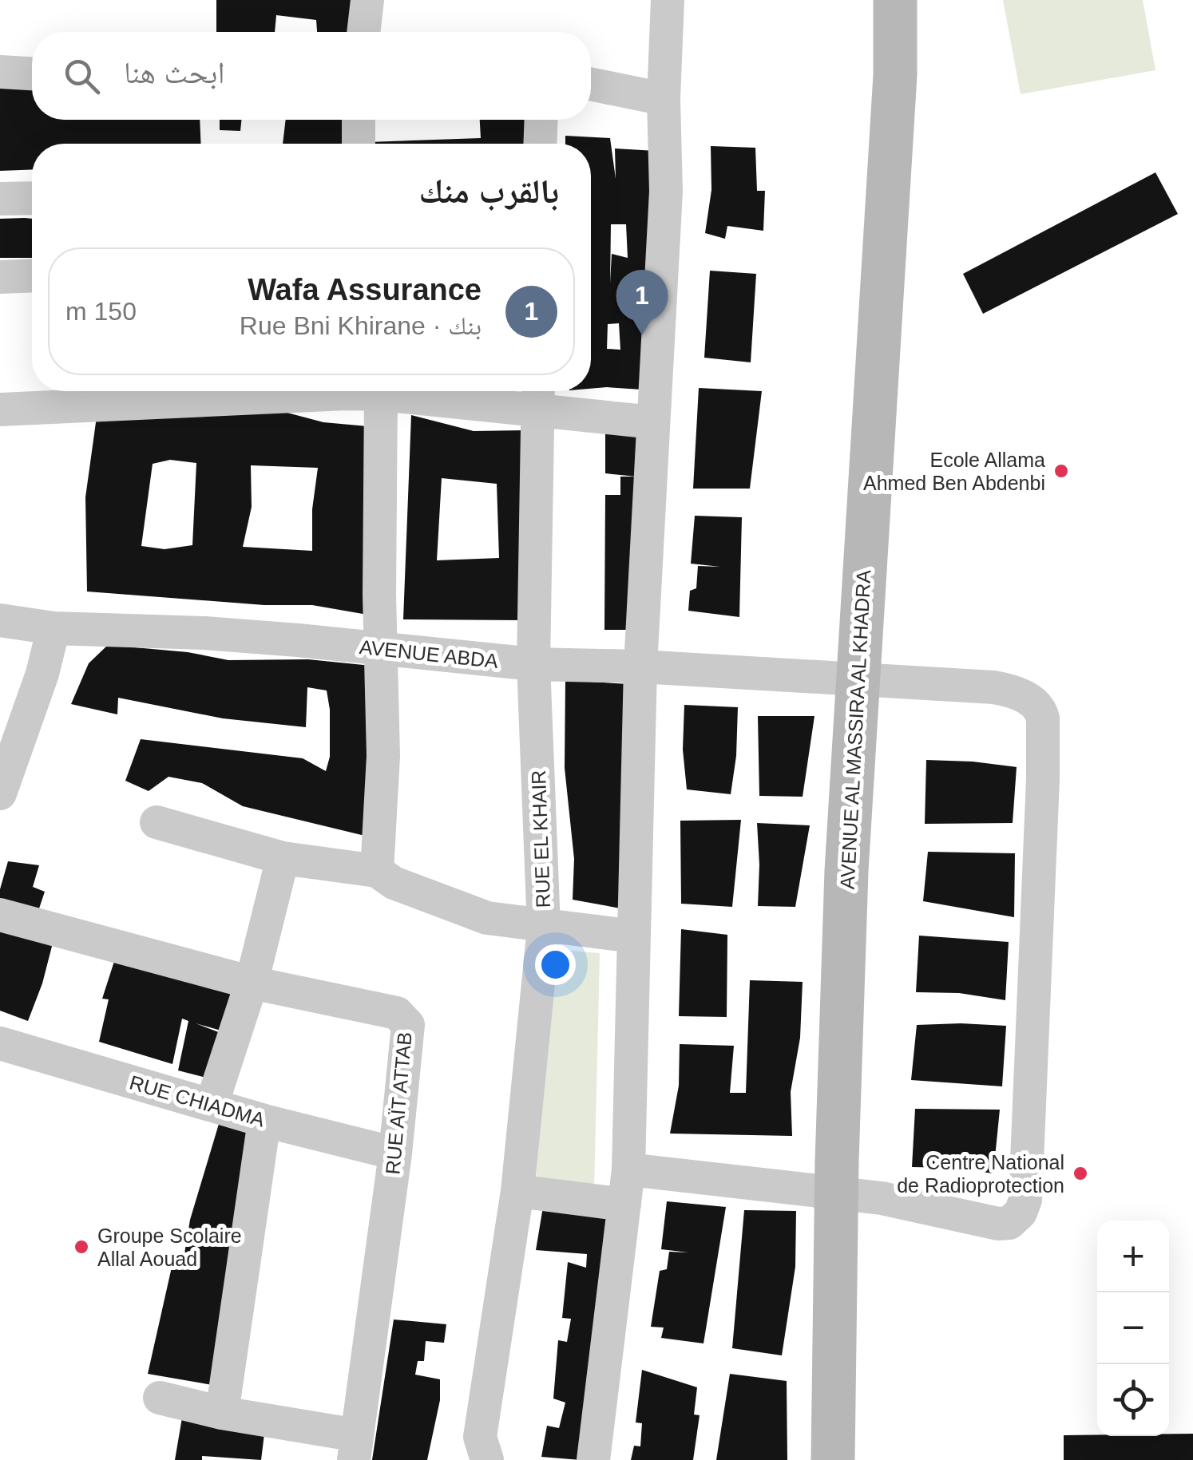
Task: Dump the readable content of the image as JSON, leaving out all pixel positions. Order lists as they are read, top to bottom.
{
  "streets": {
    "main road": ["AVENUE AL MASSIRA AL KHADRA"],
    "street": [
      "AVENUE ABDA",
      "RUE EL KHAIR",
      "RUE CHIADMA",
      "RUE AÏT ATTAB"
    ]
  },
  "crossings": [
    ["AVENUE ABDA", "AVENUE AL MASSIRA AL KHADRA"],
    ["AVENUE ABDA", "RUE EL KHAIR"],
    ["RUE CHIADMA", "RUE AÏT ATTAB"]
  ],
  "places": ["Ecole Allama Ahmed Ben Abdenbi", "Centre National de Radioprotection", "Groupe Scolaire Allal Aouad"],
  "page": {
    "search": "ابحث هنا",
    "heading": "بالقرب منك",
    "list": [
      {
        "mark": "1",
        "name": "Wafa Assurance",
        "note": "بنك · Rue Bni Khirane",
        "value": "150 m"
      }
    ],
    "pins": "1",
    "map_buttons": ["+", "−"]
  }
}
